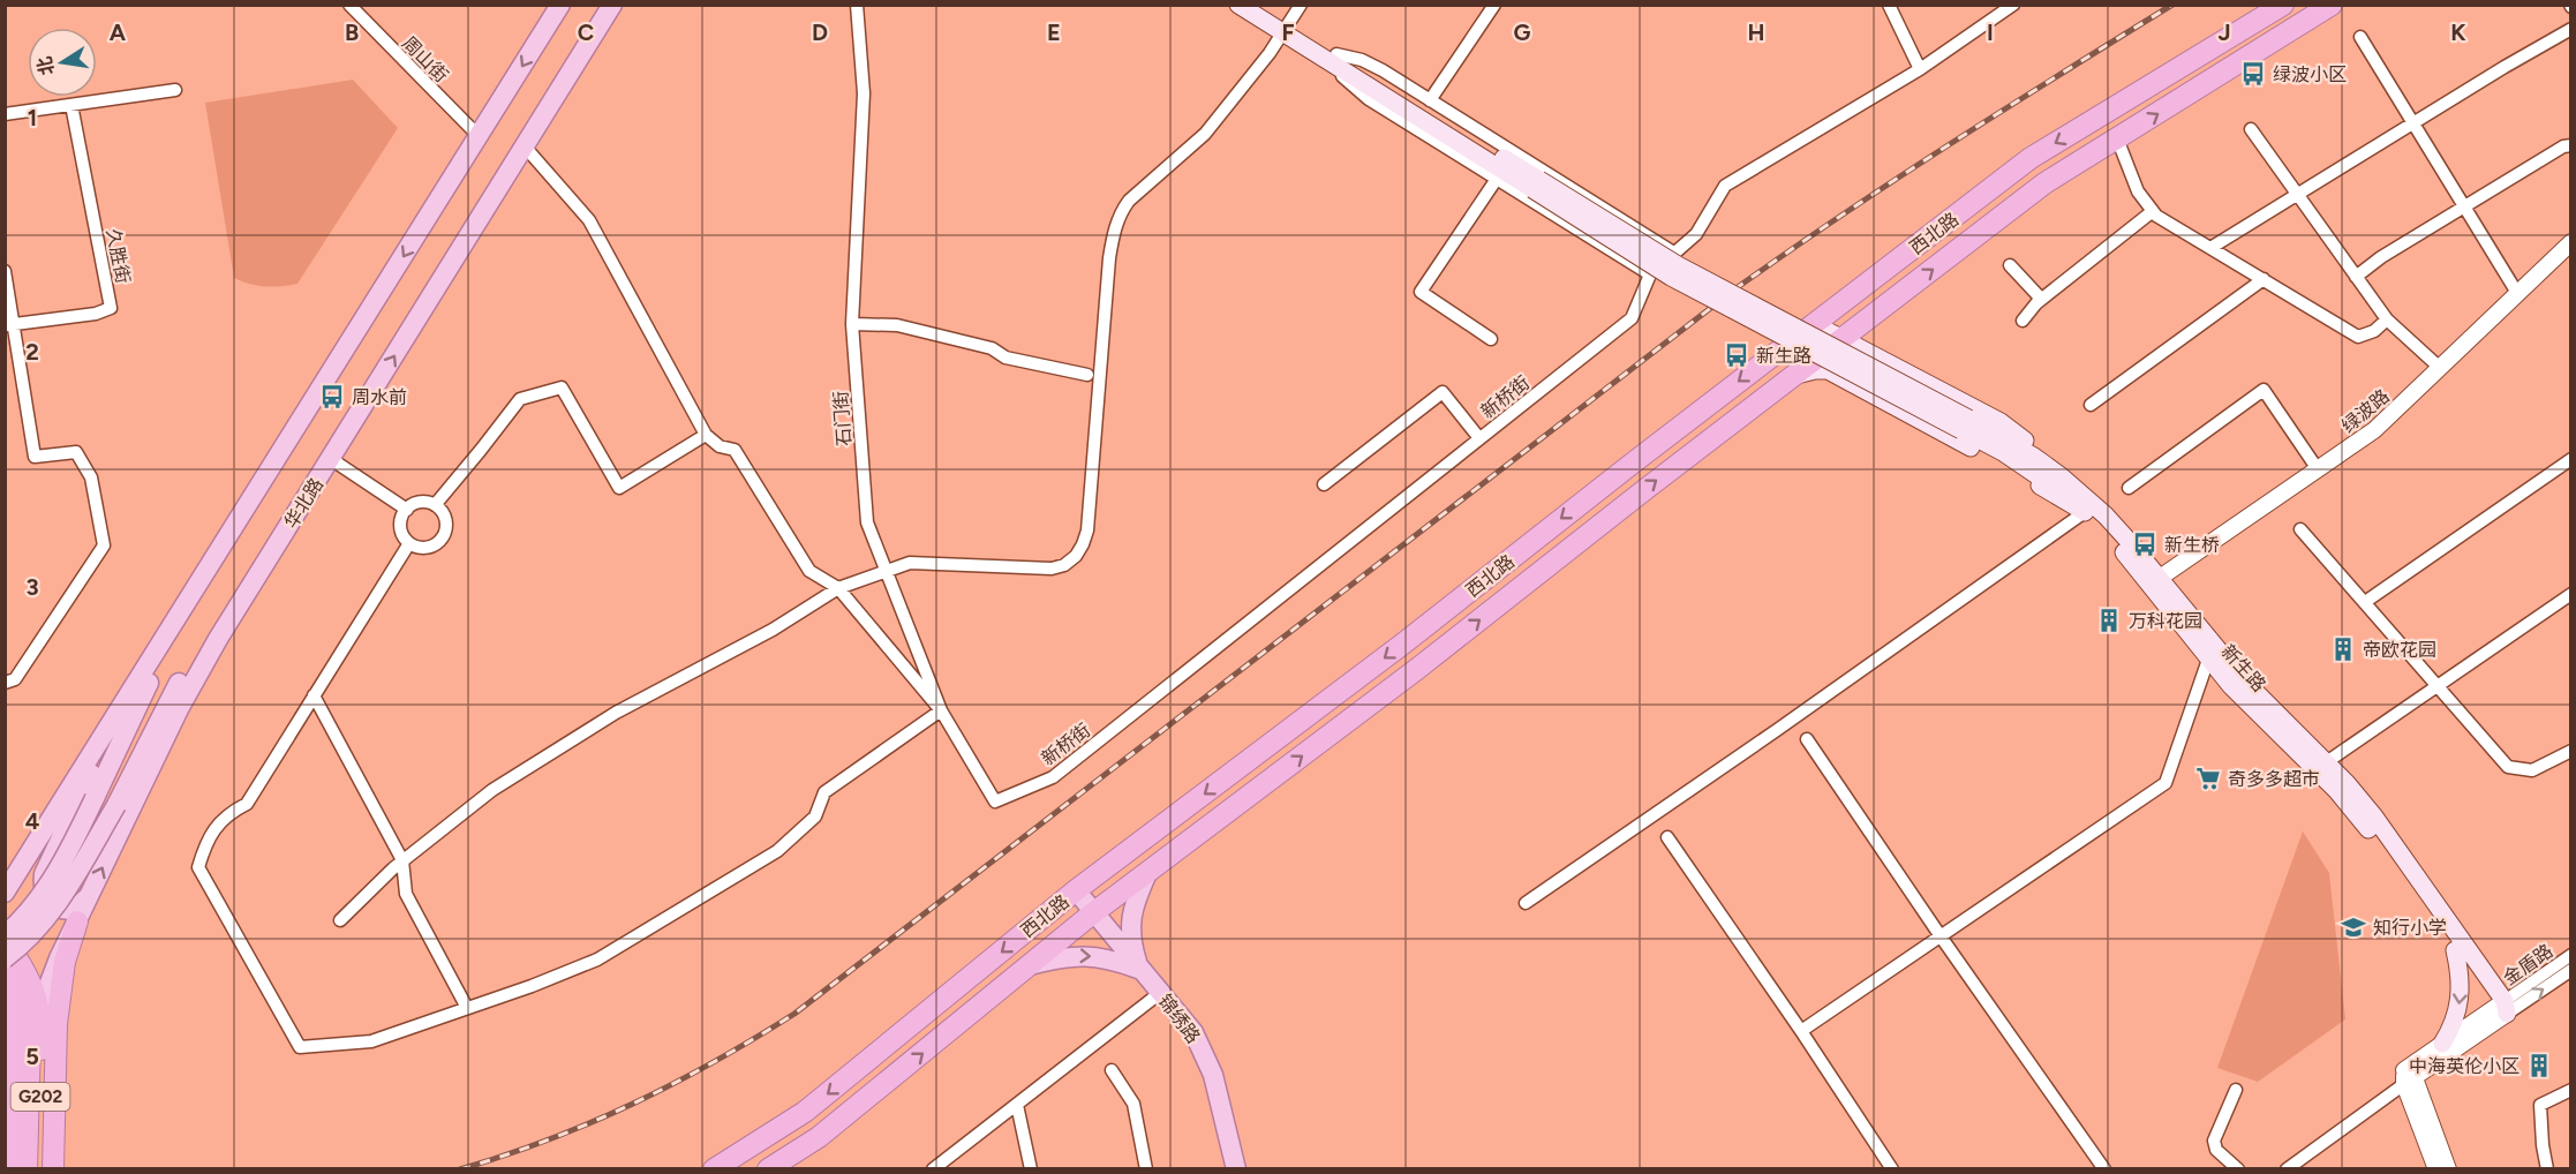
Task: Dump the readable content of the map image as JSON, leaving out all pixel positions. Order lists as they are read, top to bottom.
{
  "streets": {
    "highway": ["西北路", "G202"],
    "main road": ["华北路", "新生路", "锦绣路"],
    "street": [
      "周山街",
      "久胜街",
      "新桥街",
      "绿波路",
      "石门街",
      "金盾路"
    ]
  },
  "crossings": [
    ["西北路", "锦绣路"],
    ["新桥街", "石门街"],
    ["绿波路", "新生路"],
    ["华北路", "G202"],
    ["新生路", "金盾路"]
  ],
  "places": {
    "bus stop": [
      "绿波小区",
      "新生路",
      "周水前",
      "新生桥"
    ],
    "building": ["万科花园", "帝欧花园", "中海英伦小区"],
    "supermarket": ["奇多多超市"],
    "school or university": ["知行小学"]
  },
  "north": "left",
  "grid": {
    "columns": [
      "A",
      "B",
      "C",
      "D",
      "E",
      "F",
      "G",
      "H",
      "I",
      "J",
      "K"
    ],
    "rows": [
      "1",
      "2",
      "3",
      "4",
      "5"
    ]
  }
}
